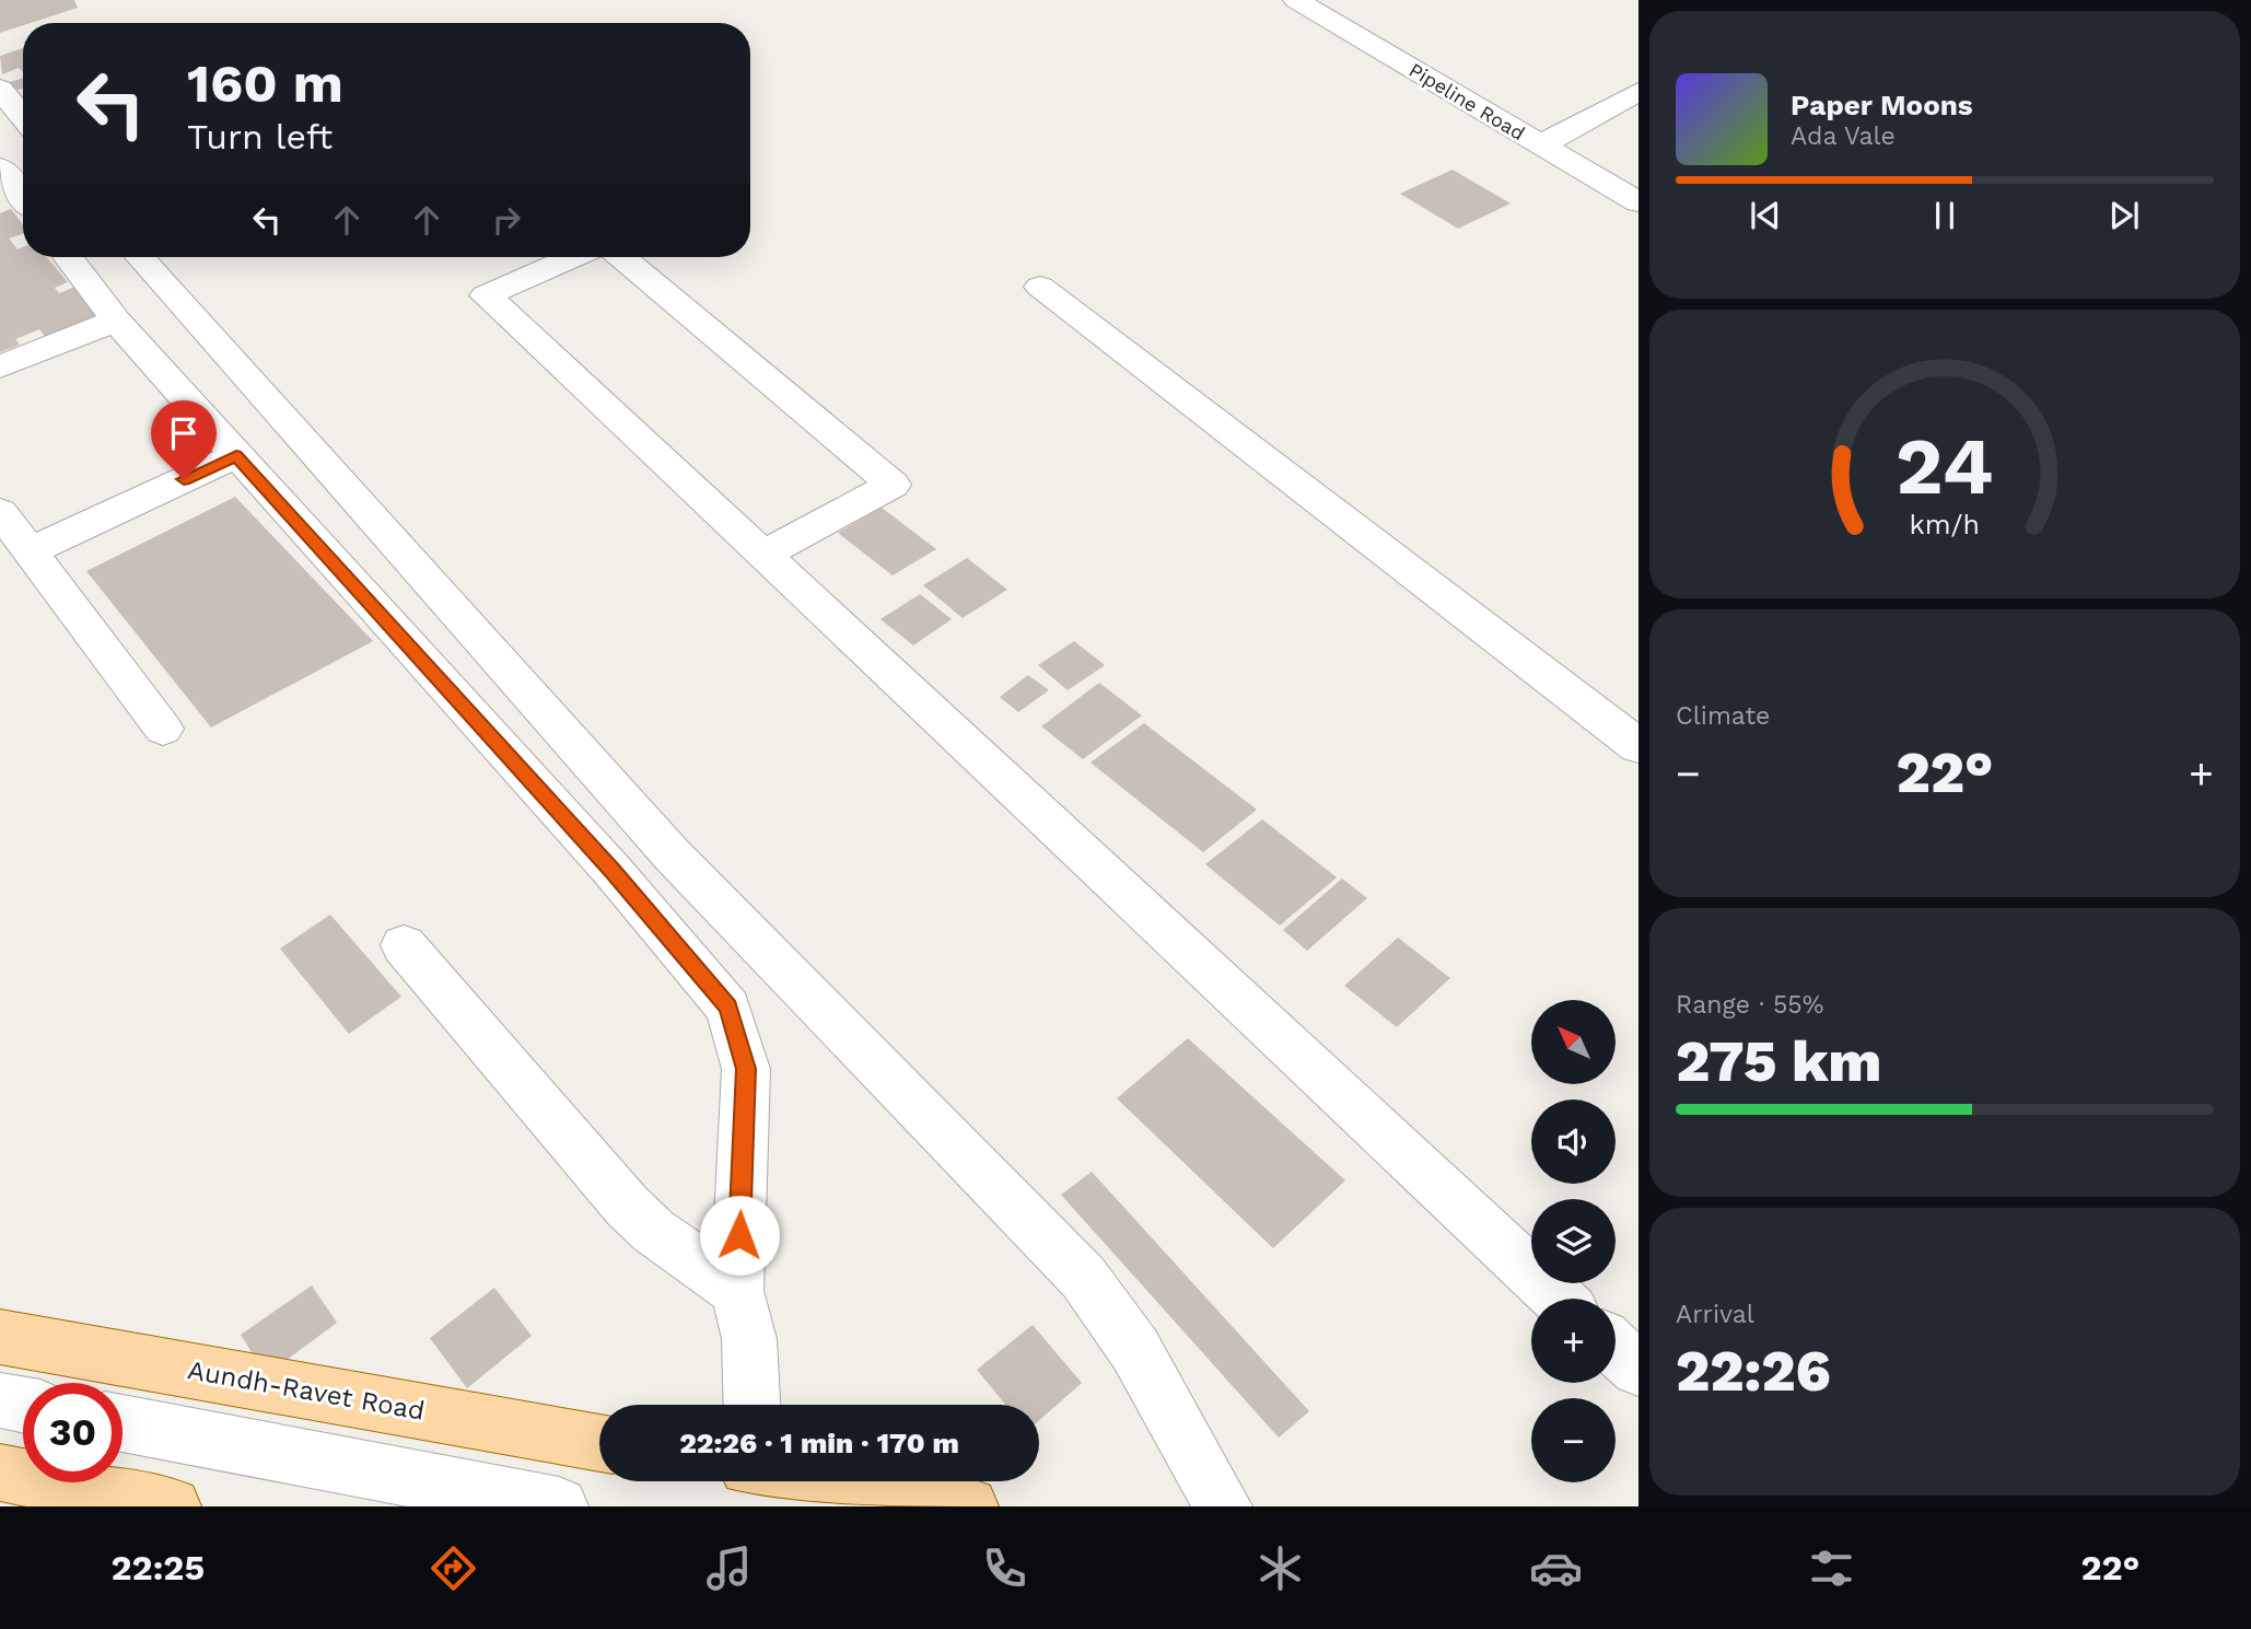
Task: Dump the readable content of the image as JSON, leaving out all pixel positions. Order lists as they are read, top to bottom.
{
  "streets": {
    "main road": ["Aundh-Ravet Road"],
    "street": ["Pipeline Road"]
  },
  "north": "top left",
  "page": {
    "turn": ["160 m", "Turn left"],
    "song": ["Paper Moons", "Ada Vale"],
    "tile": [
      "Climate",
      ["Range · 55%", "275 km"],
      ["Arrival", "22:26"]
    ],
    "heat": ["−", "22°", "+"],
    "map_buttons": ["+", "−"],
    "limit": "30",
    "trip": "22:26 · 1 min · 170 m",
    "tabs": ["22:25", "22°"],
    "gauge": ["24", "km/h"]
  }
}
